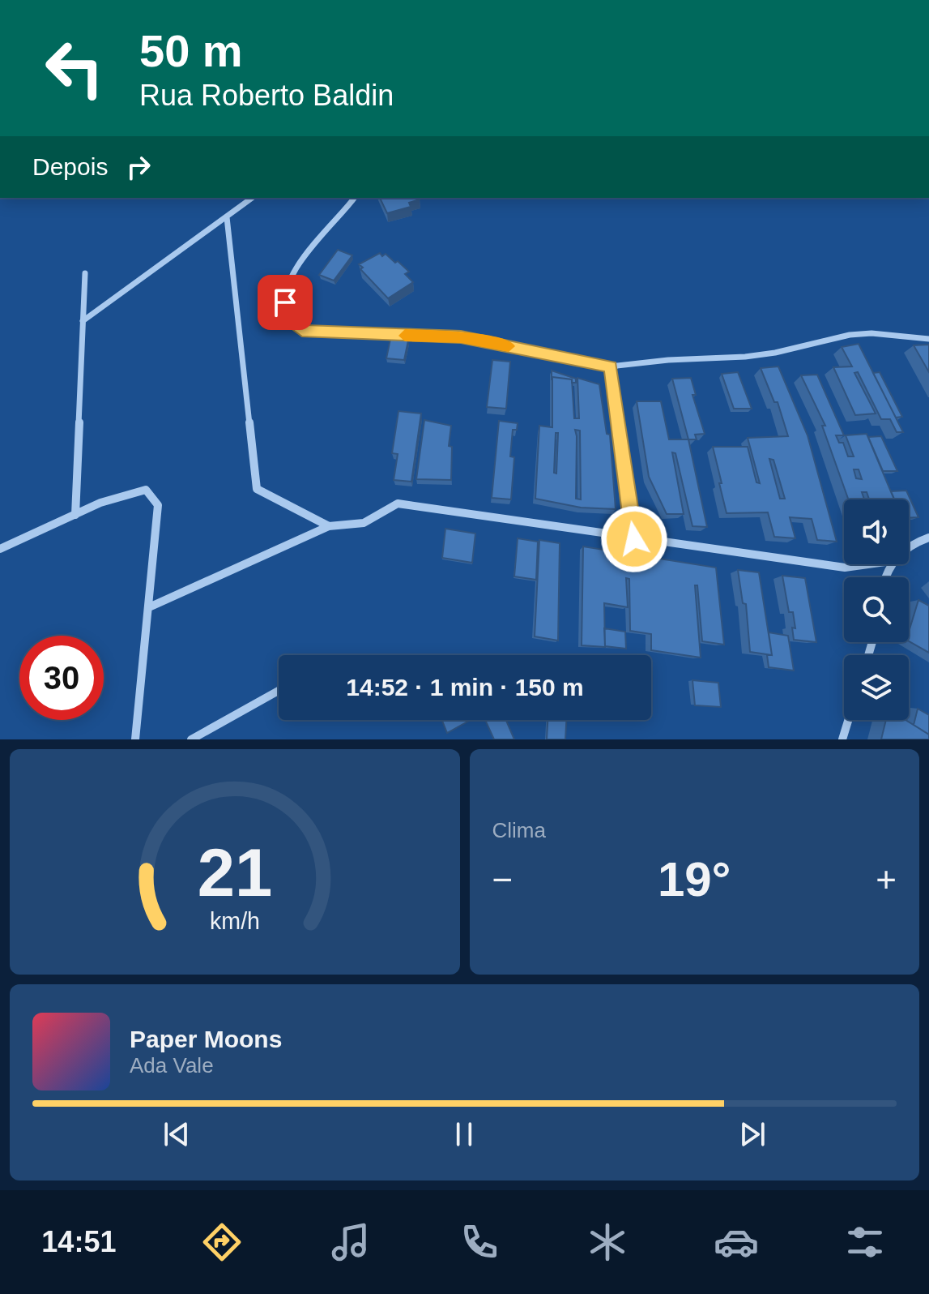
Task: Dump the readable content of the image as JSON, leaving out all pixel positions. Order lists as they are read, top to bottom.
{
  "page": {
    "turn": ["50 m", "Rua Roberto Baldin"],
    "then": "Depois",
    "limit": "30",
    "trip": "14:52 · 1 min · 150 m",
    "tile": "Clima",
    "heat": ["−", "19°", "+"],
    "song": ["Paper Moons", "Ada Vale"],
    "tabs": "14:51",
    "gauge": ["21", "km/h"]
  }
}
